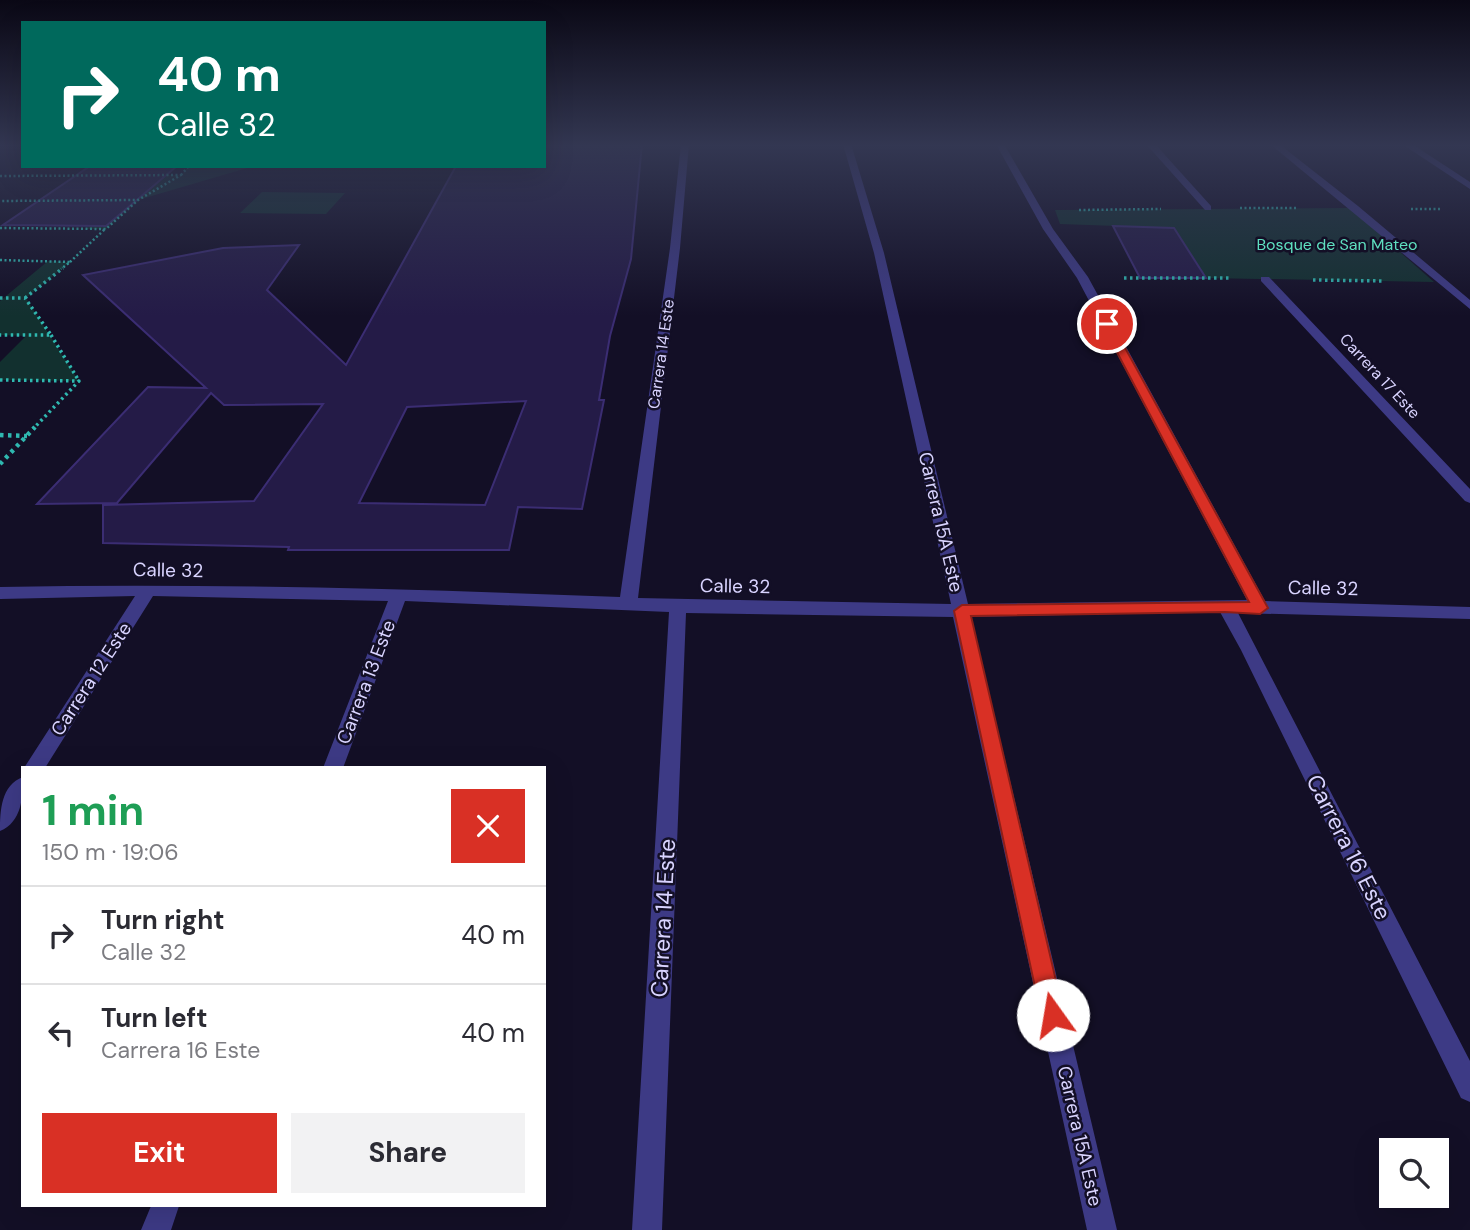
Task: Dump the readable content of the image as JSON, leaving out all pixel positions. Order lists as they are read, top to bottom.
{
  "streets": {
    "street": [
      "Carrera 14 Este",
      "Carrera 17 Este",
      "Carrera 15A Este",
      "Calle 32",
      "Carrera 12 Este",
      "Carrera 13 Este",
      "Carrera 16 Este"
    ]
  },
  "crossings": [
    ["Carrera 14 Este", "Calle 32"],
    ["Carrera 15A Este", "Calle 32"],
    ["Calle 32", "Carrera 12 Este"],
    ["Calle 32", "Carrera 13 Este"],
    ["Calle 32", "Carrera 16 Este"]
  ],
  "parks": ["Bosque de San Mateo"],
  "page": {
    "turn": ["40 m", "Calle 32"],
    "heading": ["1 min", "150 m · 19:06"],
    "list": [
      {
        "name": "Turn right",
        "note": "Calle 32",
        "value": "40 m"
      },
      {
        "name": "Turn left",
        "note": "Carrera 16 Este",
        "value": "40 m"
      }
    ],
    "buttons": ["Exit", "Share"]
  }
}
